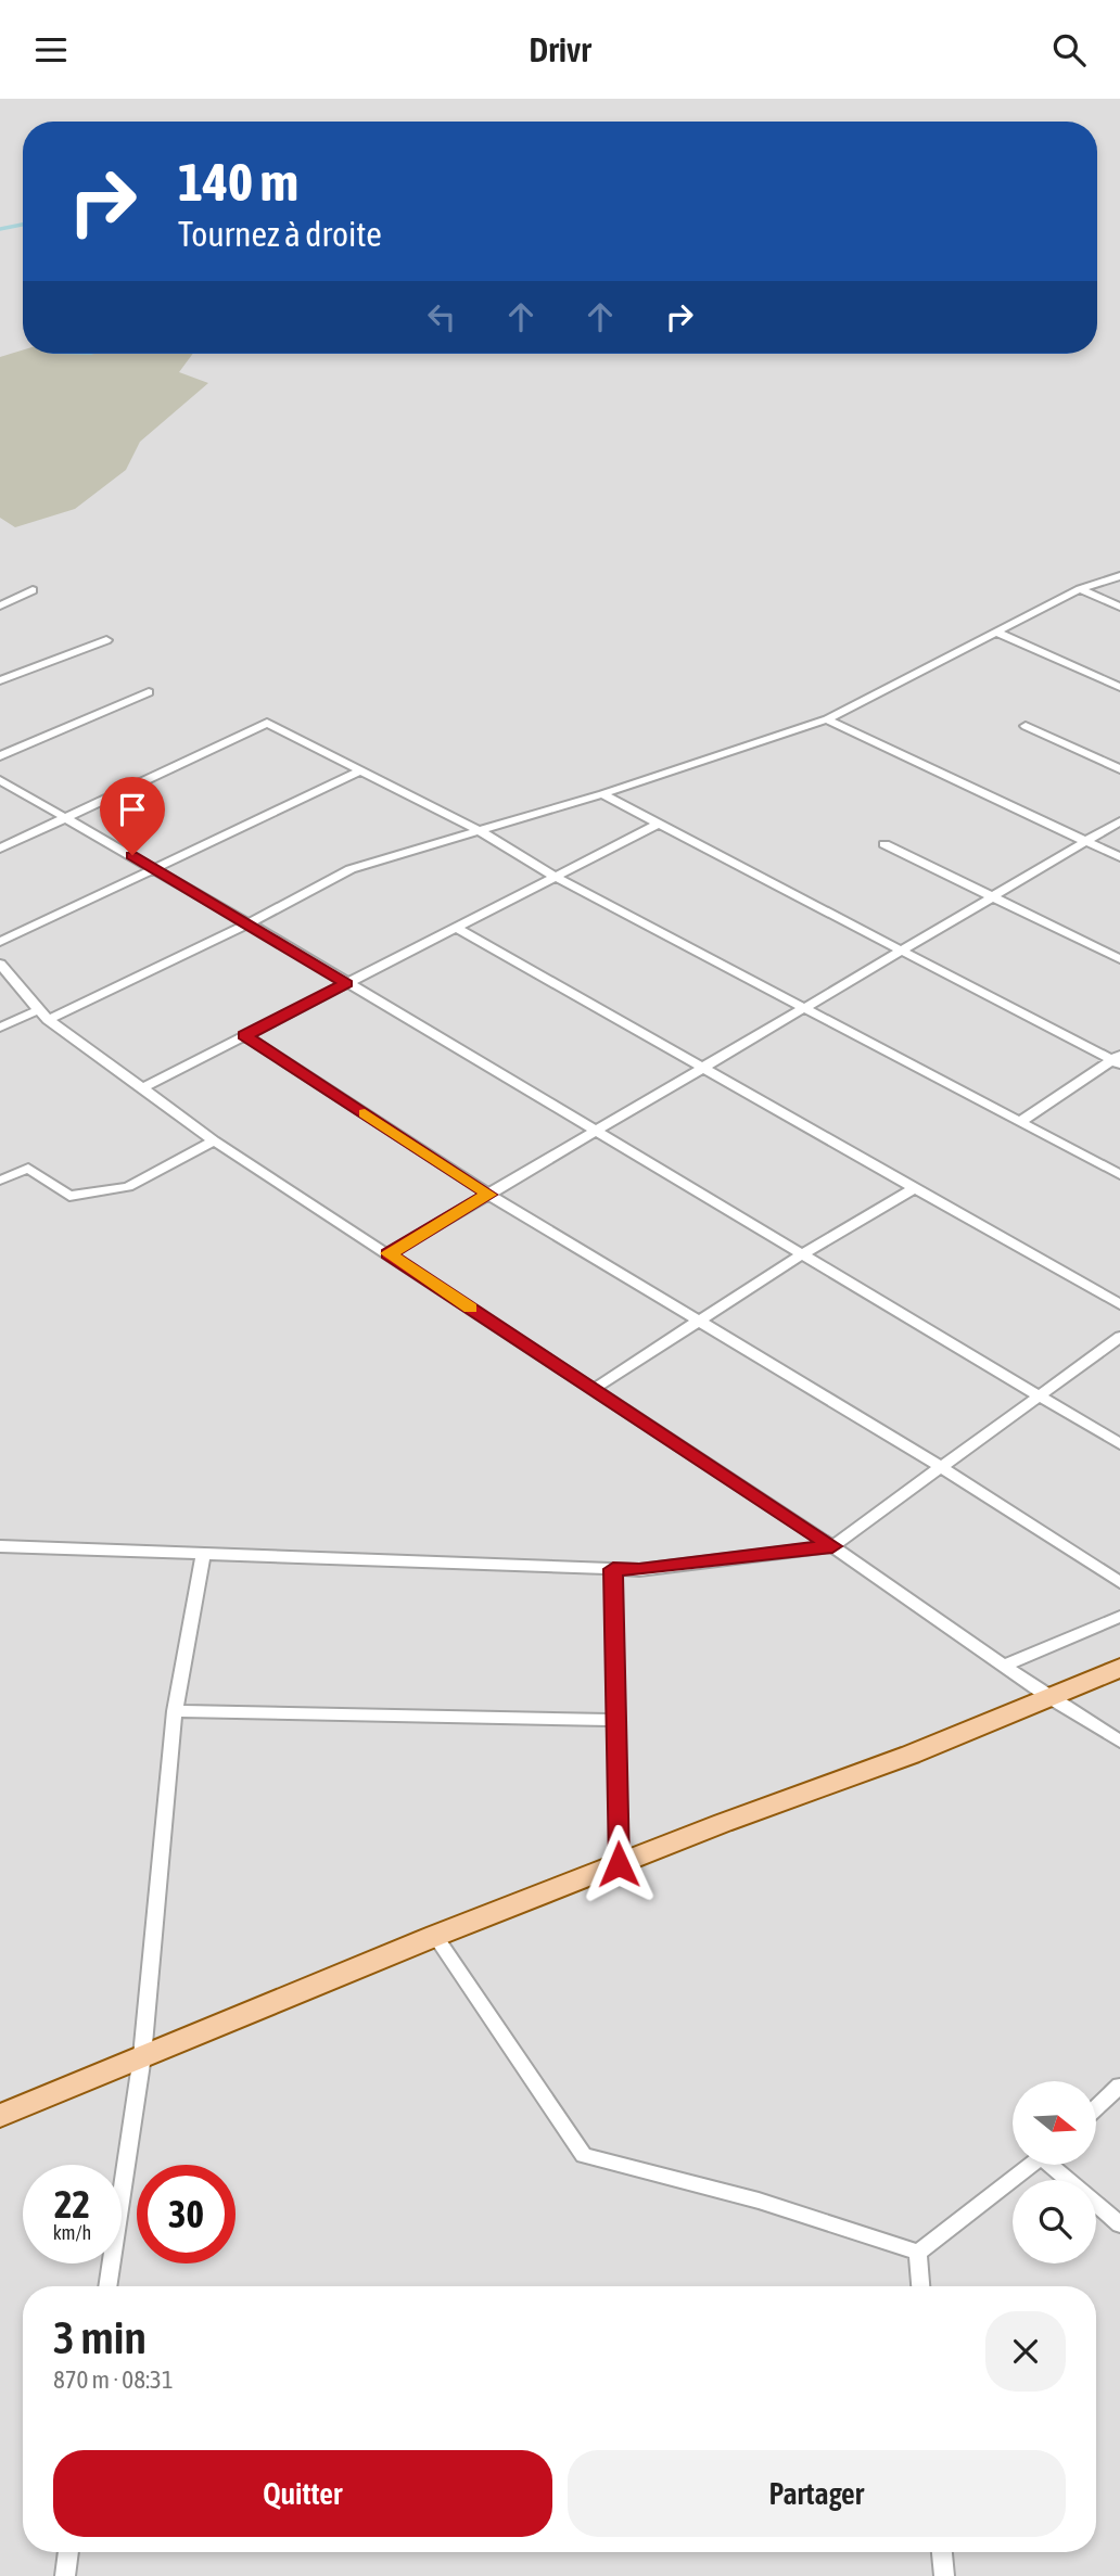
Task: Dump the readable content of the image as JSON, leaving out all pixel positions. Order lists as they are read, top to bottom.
{
  "north": "right",
  "page": {
    "header": "Drivr",
    "turn": ["140 m", "Tournez à droite"],
    "speed": "22 km/h",
    "limit": "30",
    "heading": ["3 min", "870 m · 08:31"],
    "buttons": ["Quitter", "Partager"]
  }
}
